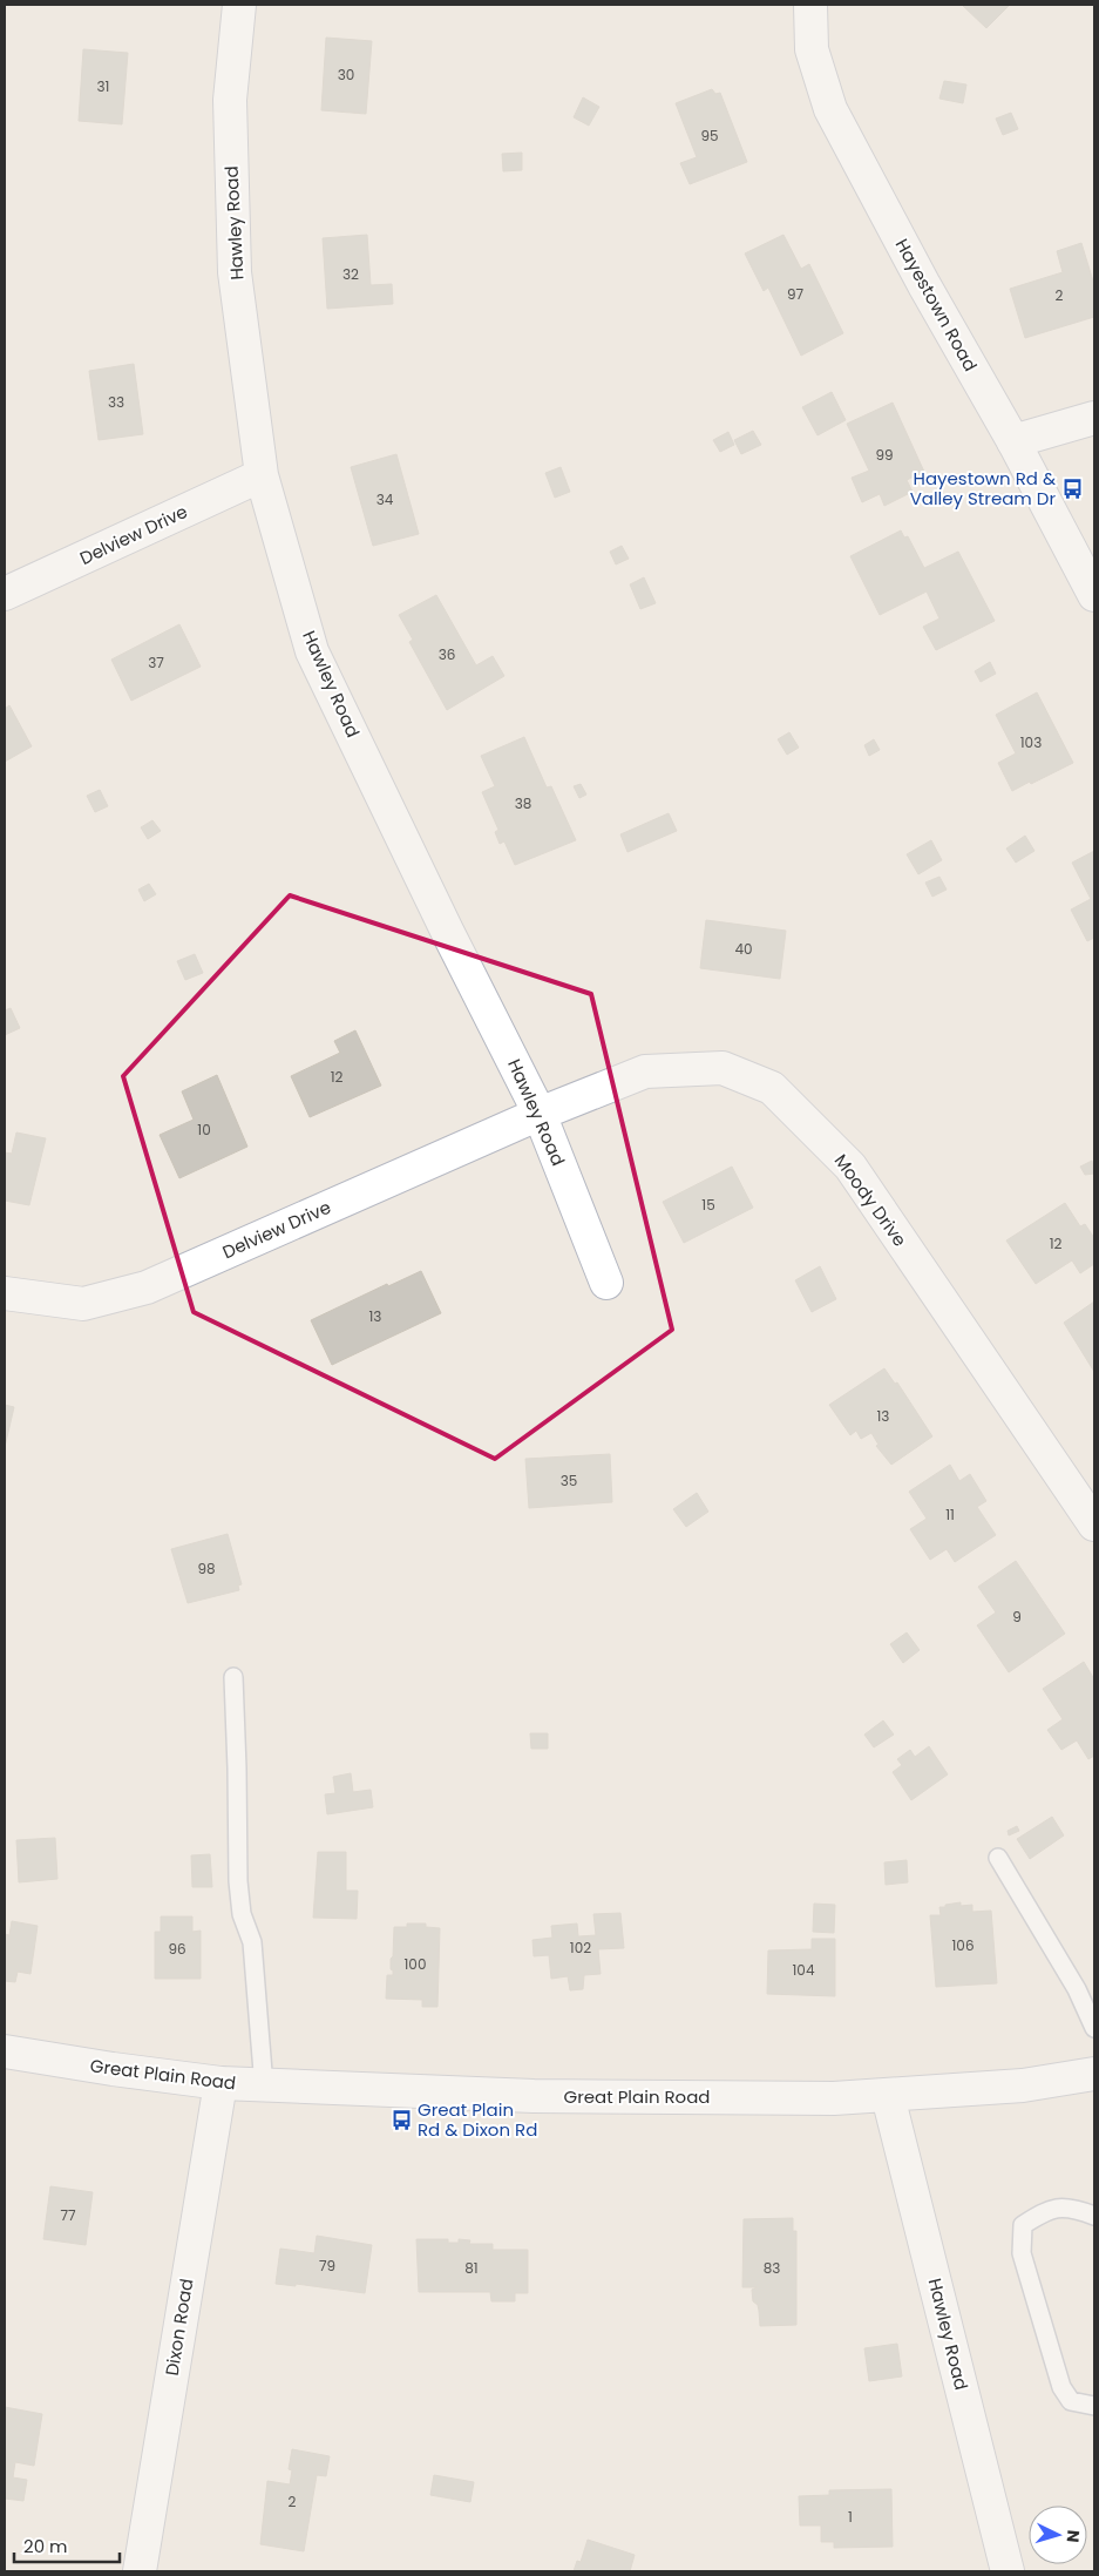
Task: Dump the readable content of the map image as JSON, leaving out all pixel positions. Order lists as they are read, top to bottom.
{
  "streets": {
    "street": [
      "Hawley Road",
      "Hayestown Road",
      "Delview Drive",
      "Moody Drive",
      "Great Plain Road",
      "Dixon Road"
    ]
  },
  "crossings": [
    ["Hawley Road", "Delview Drive"],
    ["Hawley Road", "Moody Drive"],
    ["Hawley Road", "Great Plain Road"],
    ["Delview Drive", "Moody Drive"],
    ["Great Plain Road", "Dixon Road"]
  ],
  "places": {
    "bus stop": ["Hayestown Rd & Valley Stream Dr", "Great Plain Rd & Dixon Rd"]
  },
  "house_numbers": [
    "30",
    "31",
    "95",
    "32",
    "97",
    "2",
    "33",
    "99",
    "34",
    "36",
    "37",
    "103",
    "38",
    "40",
    "12",
    "10",
    "15",
    "12",
    "13",
    "13",
    "35",
    "11",
    "98",
    "9",
    "106",
    "102",
    "96",
    "100",
    "104",
    "77",
    "79",
    "81",
    "83",
    "2",
    "1"
  ],
  "scale_bar": "20 m",
  "north": "right"
}
